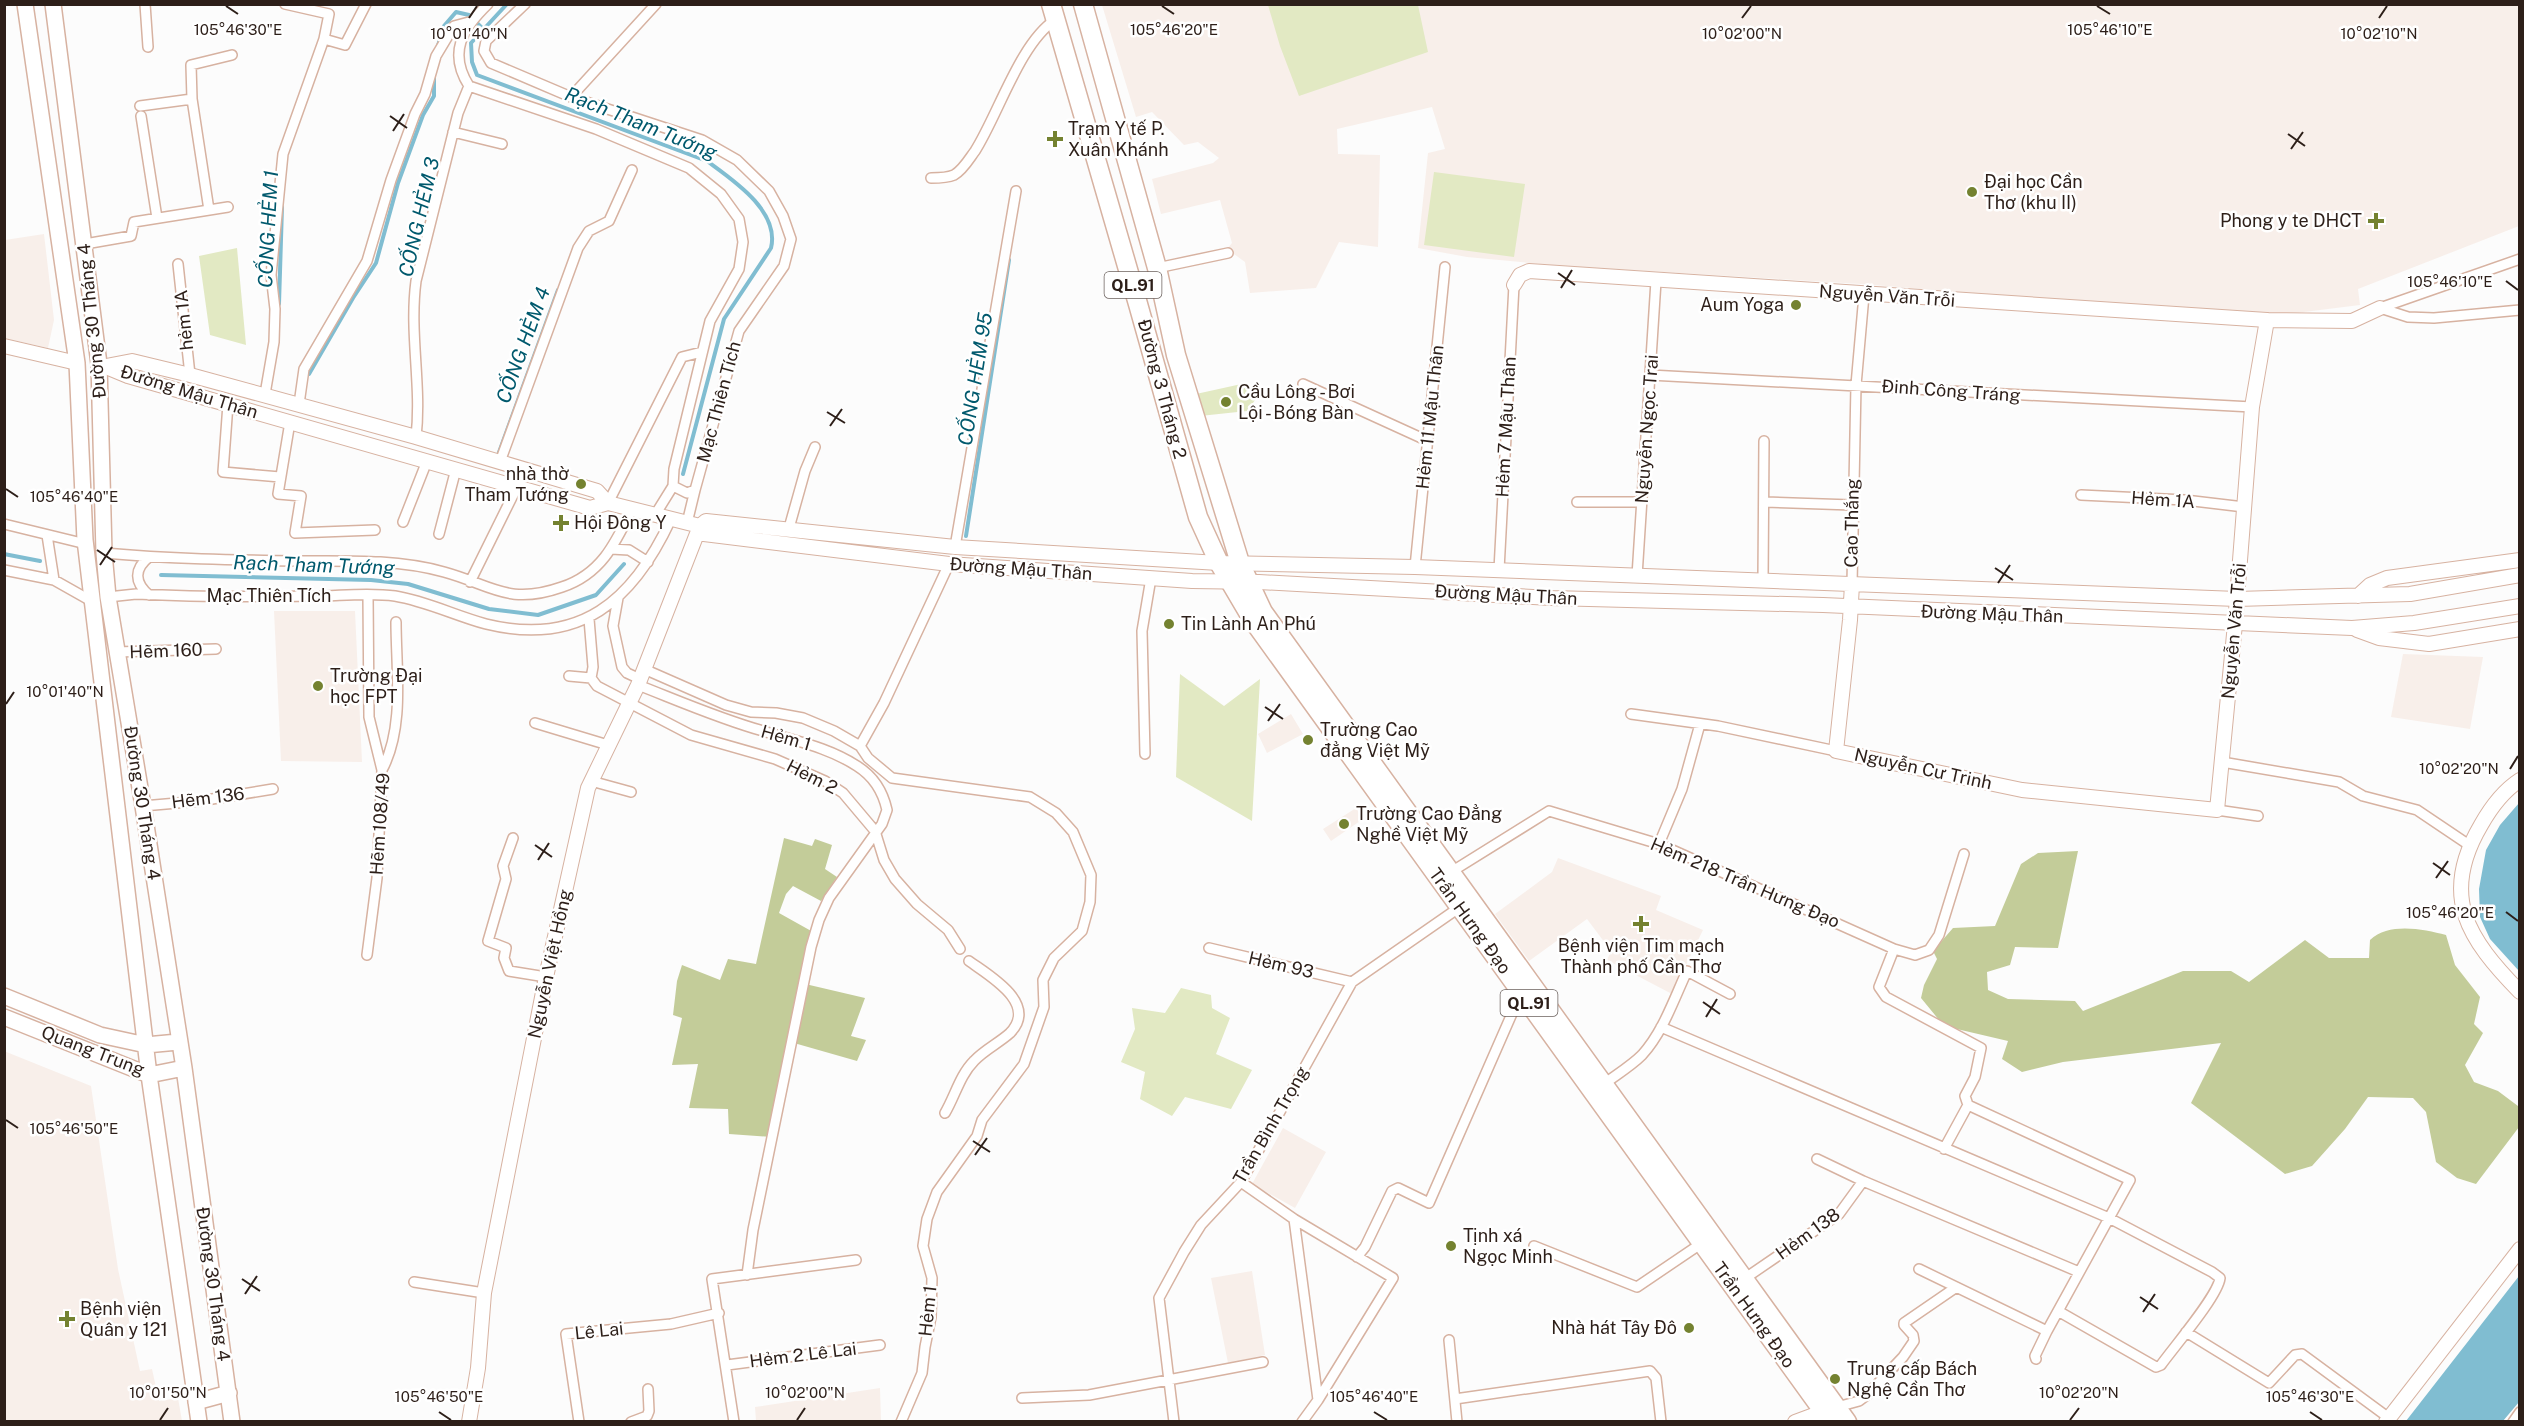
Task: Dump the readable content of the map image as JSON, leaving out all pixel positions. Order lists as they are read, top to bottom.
{
  "streets": {
    "highway": ["QL.91", "Đường 3 Tháng 2", "Trần Hưng Đạo"],
    "main road": [
      "Nguyễn Văn Trỗi",
      "Đường 30 Tháng 4",
      "Đường Mậu Thân",
      "Cao Thắng",
      "Nguyễn Cư Trinh",
      "Nguyễn Việt Hồng",
      "Quang Trung"
    ],
    "street": [
      "hẻm 1A",
      "Đinh Công Tráng",
      "Mạc Thiên Tích",
      "Hẻm 11 Mậu Thân",
      "Hẻm 7 Mậu Thân",
      "Nguyễn Ngọc Trai",
      "Hẻm 1A",
      "Hẽm 160",
      "Hẻm 1",
      "Hẻm 2",
      "Hẽm 136",
      "Hẽm 108/49",
      "Hẻm 218 Trần Hưng Đạo",
      "Hẻm 93",
      "Trần Bình Trọng",
      "Hẻm 138",
      "Lê Lai",
      "Hẻm 2 Lê Lai"
    ]
  },
  "crossings": [
    ["Nguyễn Văn Trỗi", "Đinh Công Tráng"],
    ["Nguyễn Văn Trỗi", "Đường Mậu Thân"],
    ["Nguyễn Văn Trỗi", "Hẻm 7 Mậu Thân"],
    ["Nguyễn Văn Trỗi", "Nguyễn Ngọc Trai"],
    ["Nguyễn Văn Trỗi", "Hẻm 1A"],
    ["Nguyễn Văn Trỗi", "Cao Thắng"],
    ["hẻm 1A", "Đường Mậu Thân"],
    ["Đường 30 Tháng 4", "Đường Mậu Thân"],
    ["Đường 30 Tháng 4", "Mạc Thiên Tích"],
    ["Đường 30 Tháng 4", "Hẽm 160"],
    ["Đường 30 Tháng 4", "Hẽm 136"],
    ["Đường 30 Tháng 4", "Quang Trung"],
    ["Đường 3 Tháng 2", "Đường Mậu Thân"],
    ["Đường 3 Tháng 2", "Trần Hưng Đạo"],
    ["Đinh Công Tráng", "Nguyễn Ngọc Trai"],
    ["Đinh Công Tráng", "Cao Thắng"],
    ["Đường Mậu Thân", "Mạc Thiên Tích"],
    ["Đường Mậu Thân", "Hẻm 11 Mậu Thân"],
    ["Đường Mậu Thân", "Hẻm 7 Mậu Thân"],
    ["Đường Mậu Thân", "Nguyễn Ngọc Trai"],
    ["Đường Mậu Thân", "Cao Thắng"],
    ["Đường Mậu Thân", "Trần Hưng Đạo"],
    ["Đường Mậu Thân", "Nguyễn Việt Hồng"],
    ["Mạc Thiên Tích", "Nguyễn Việt Hồng"],
    ["Cao Thắng", "Nguyễn Cư Trinh"],
    ["Hẻm 1", "Hẻm 2"],
    ["Hẻm 1", "Nguyễn Việt Hồng"],
    ["Hẻm 2", "Nguyễn Việt Hồng"],
    ["Hẻm 218 Trần Hưng Đạo", "Trần Hưng Đạo"],
    ["Trần Hưng Đạo", "Trần Bình Trọng"],
    ["Trần Hưng Đạo", "Hẻm 138"],
    ["Hẻm 93", "Trần Bình Trọng"]
  ],
  "water": [
    "Rạch Tham Tướng",
    "CỐNG HẺM 3",
    "CỐNG HẺM 1",
    "CỐNG HẺM 4",
    "CỐNG HẺM 95"
  ],
  "places": {
    "health": [
      "Trạm Y tế P. Xuân Khánh",
      "Phong y te DHCT",
      "Hội Đông Y",
      "Bệnh viện Tim mạch Thành phố Cần Thơ",
      "Bệnh viện Quân y 121"
    ],
    "other": [
      "Đại học Cần Thơ (khu II)",
      "Aum Yoga",
      "Cầu Lông - Bơi Lội - Bóng Bàn",
      "nhà thờ Tham Tướng",
      "Tin Lành An Phú",
      "Trường Đại học FPT",
      "Trường Cao đẳng Việt Mỹ",
      "Trường Cao Đẳng Nghề Việt Mỹ",
      "Tịnh xá Ngọc Minh",
      "Nhà hát Tây Đô",
      "Trung cấp Bách Nghệ Cần Thơ"
    ]
  },
  "coordinates": [
    "105°46'30\"E",
    "105°46'20\"E",
    "105°46'10\"E",
    "10°01'40\"N",
    "10°02'00\"N",
    "10°02'10\"N",
    "105°46'40\"E",
    "10°02'20\"N",
    "105°46'50\"E",
    "10°01'50\"N"
  ]
}
